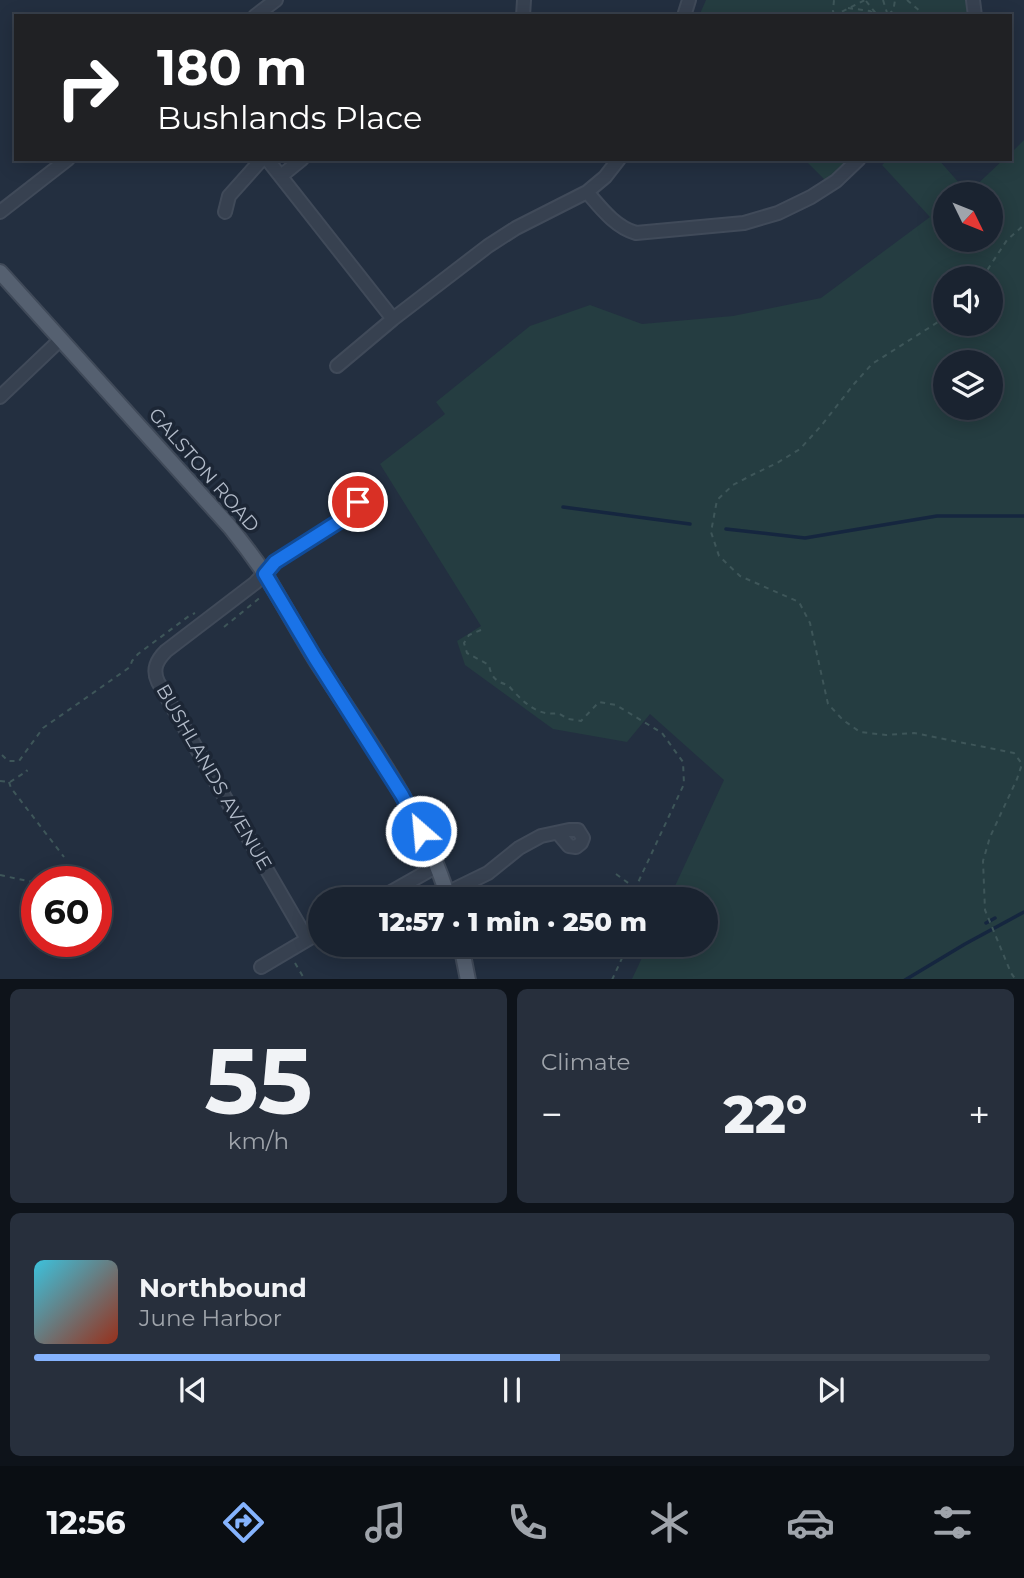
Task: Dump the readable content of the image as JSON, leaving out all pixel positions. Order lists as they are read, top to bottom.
{
  "streets": {
    "main road": ["GALSTON ROAD"],
    "street": ["BUSHLANDS AVENUE"]
  },
  "crossings": [
    ["GALSTON ROAD", "BUSHLANDS AVENUE"]
  ],
  "north": "bottom right",
  "page": {
    "turn": ["180 m", "Bushlands Place"],
    "limit": "60",
    "trip": "12:57 · 1 min · 250 m",
    "tile": [
      ["55", "km/h"],
      "Climate"
    ],
    "heat": ["−", "22°", "+"],
    "song": ["Northbound", "June Harbor"],
    "tabs": "12:56"
  }
}
